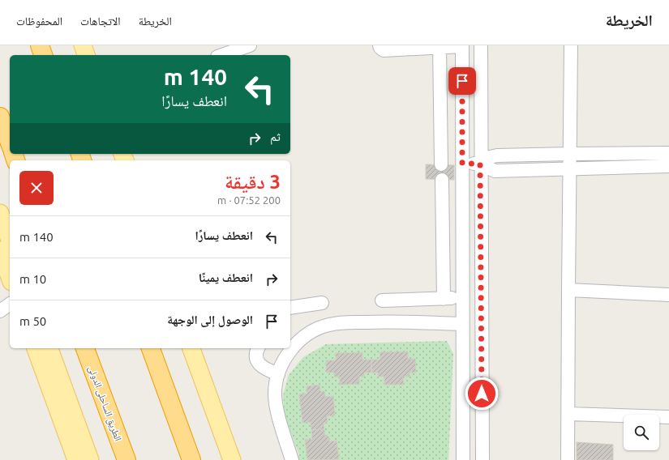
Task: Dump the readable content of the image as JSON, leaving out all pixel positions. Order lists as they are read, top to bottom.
{
  "streets": {
    "highway": ["الطريق الساحلى الدولى"]
  },
  "page": {
    "header": "الخريطة",
    "nav": ["الخريطة", "الاتجاهات", "المحفوظات"],
    "turn": ["140 m", "انعطف يسارًا"],
    "then": "ثم",
    "heading": ["3 دقيقة", "200 m · 07:52"],
    "list": [
      {
        "name": "انعطف يسارًا",
        "value": "140 m"
      },
      {
        "name": "انعطف يمينًا",
        "value": "10 m"
      },
      {
        "name": "الوصول إلى الوجهة",
        "value": "50 m"
      }
    ]
  }
}
